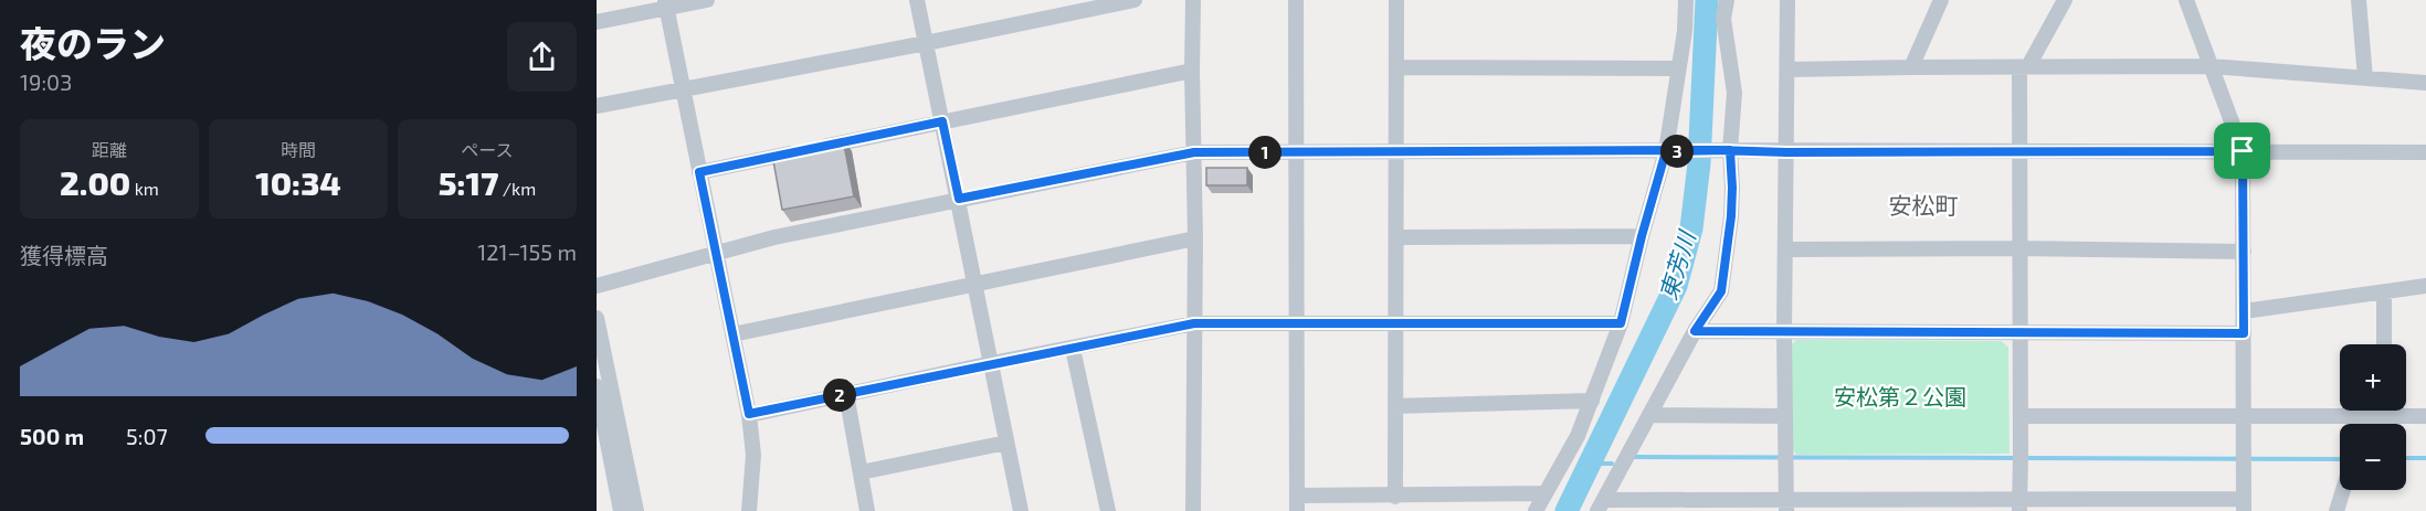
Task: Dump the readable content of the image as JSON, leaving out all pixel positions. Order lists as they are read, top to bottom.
{
  "districts": ["安松町"],
  "water": ["東芳川"],
  "parks": ["安松第２公園"],
  "page": {
    "heading": ["夜のラン", "19:03"],
    "stats": [
      ["距離", "2.00 km"],
      ["時間", "10:34"],
      ["ペース", "5:17 /km"]
    ],
    "pins": ["3", "1", "2"],
    "chart": ["獲得標高", "121–155 m"],
    "map_buttons": ["+", "−"],
    "list": [
      {
        "name": "500 m",
        "note": "5:07"
      }
    ]
  }
}
